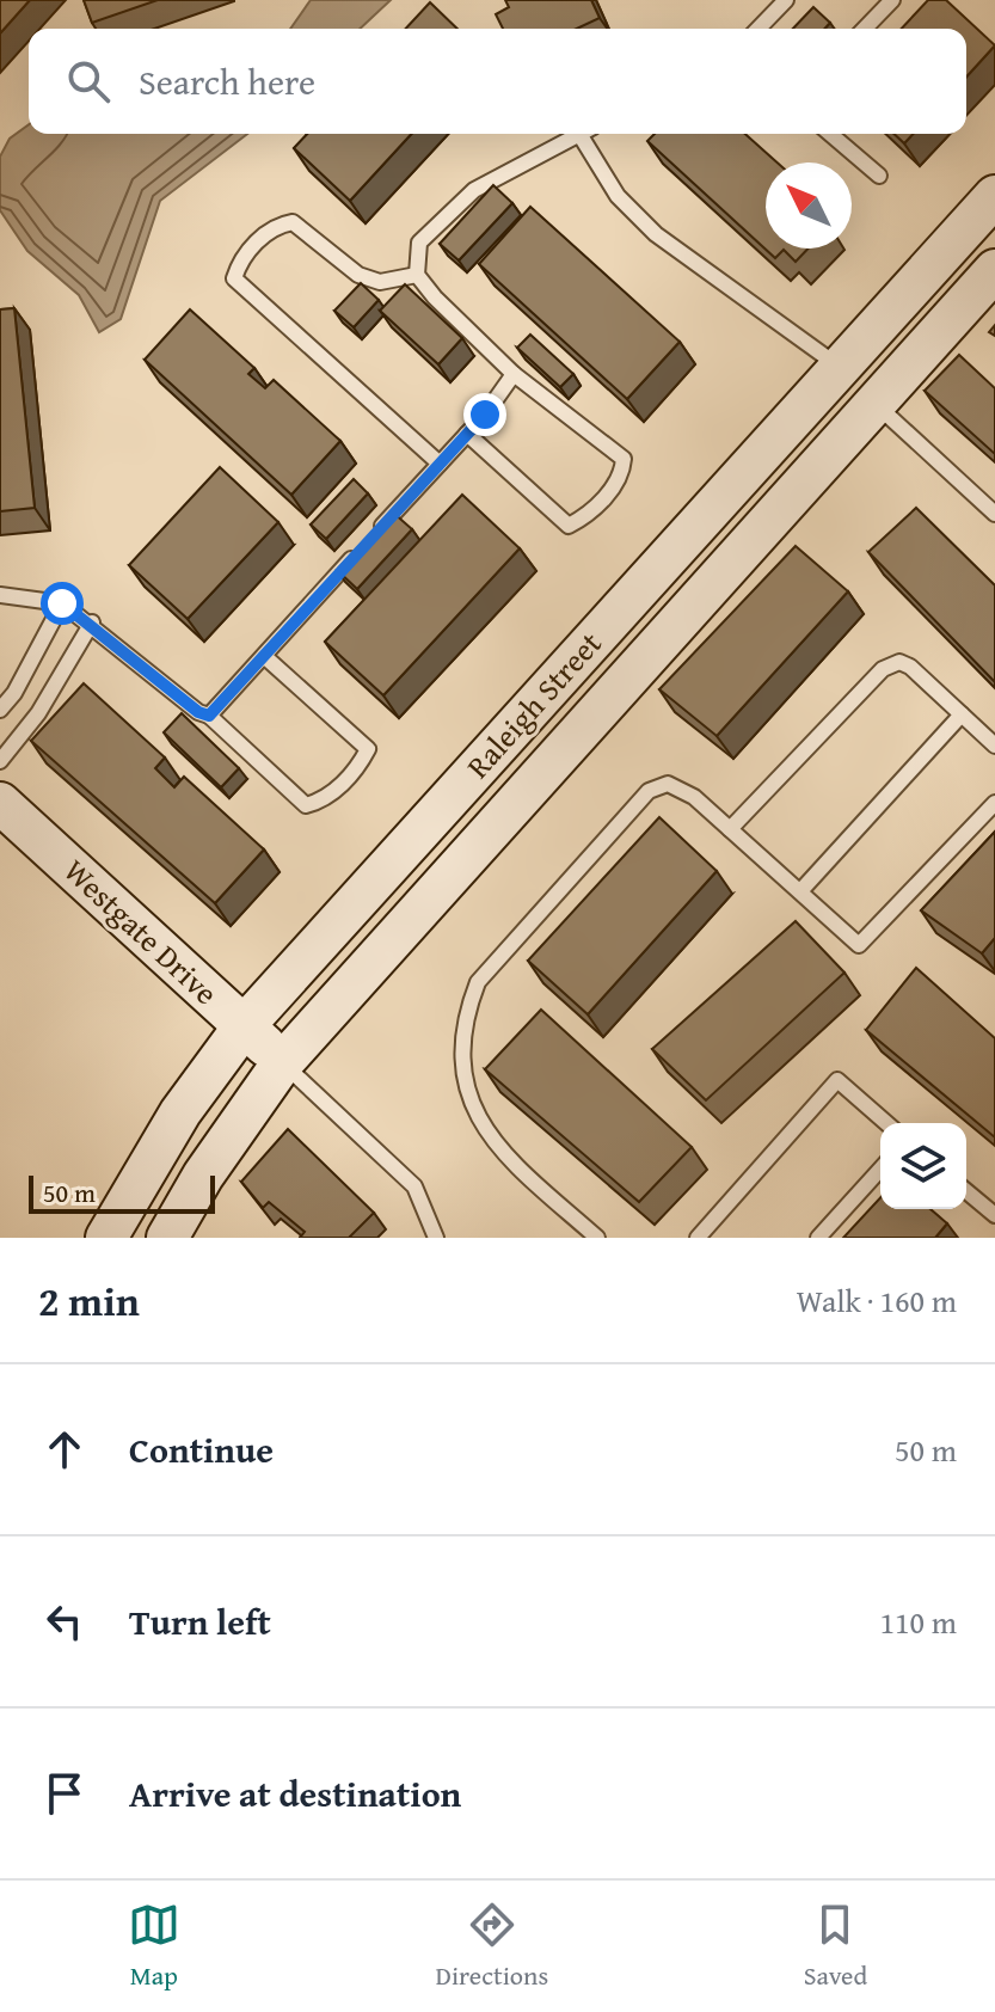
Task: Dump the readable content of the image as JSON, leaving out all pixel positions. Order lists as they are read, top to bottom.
{
  "streets": {
    "street": ["Raleigh Street", "Westgate Drive"]
  },
  "crossings": [
    ["Raleigh Street", "Westgate Drive"]
  ],
  "scale_bar": "50 m",
  "north": "top left",
  "page": {
    "search": "Search here",
    "scale": "50 m",
    "heading": ["2 min", "Walk · 160 m"],
    "list": [
      ["Continue", "50 m"],
      ["Turn left", "110 m"],
      "Arrive at destination"
    ],
    "nav": ["Map", "Directions", "Saved"]
  }
}
